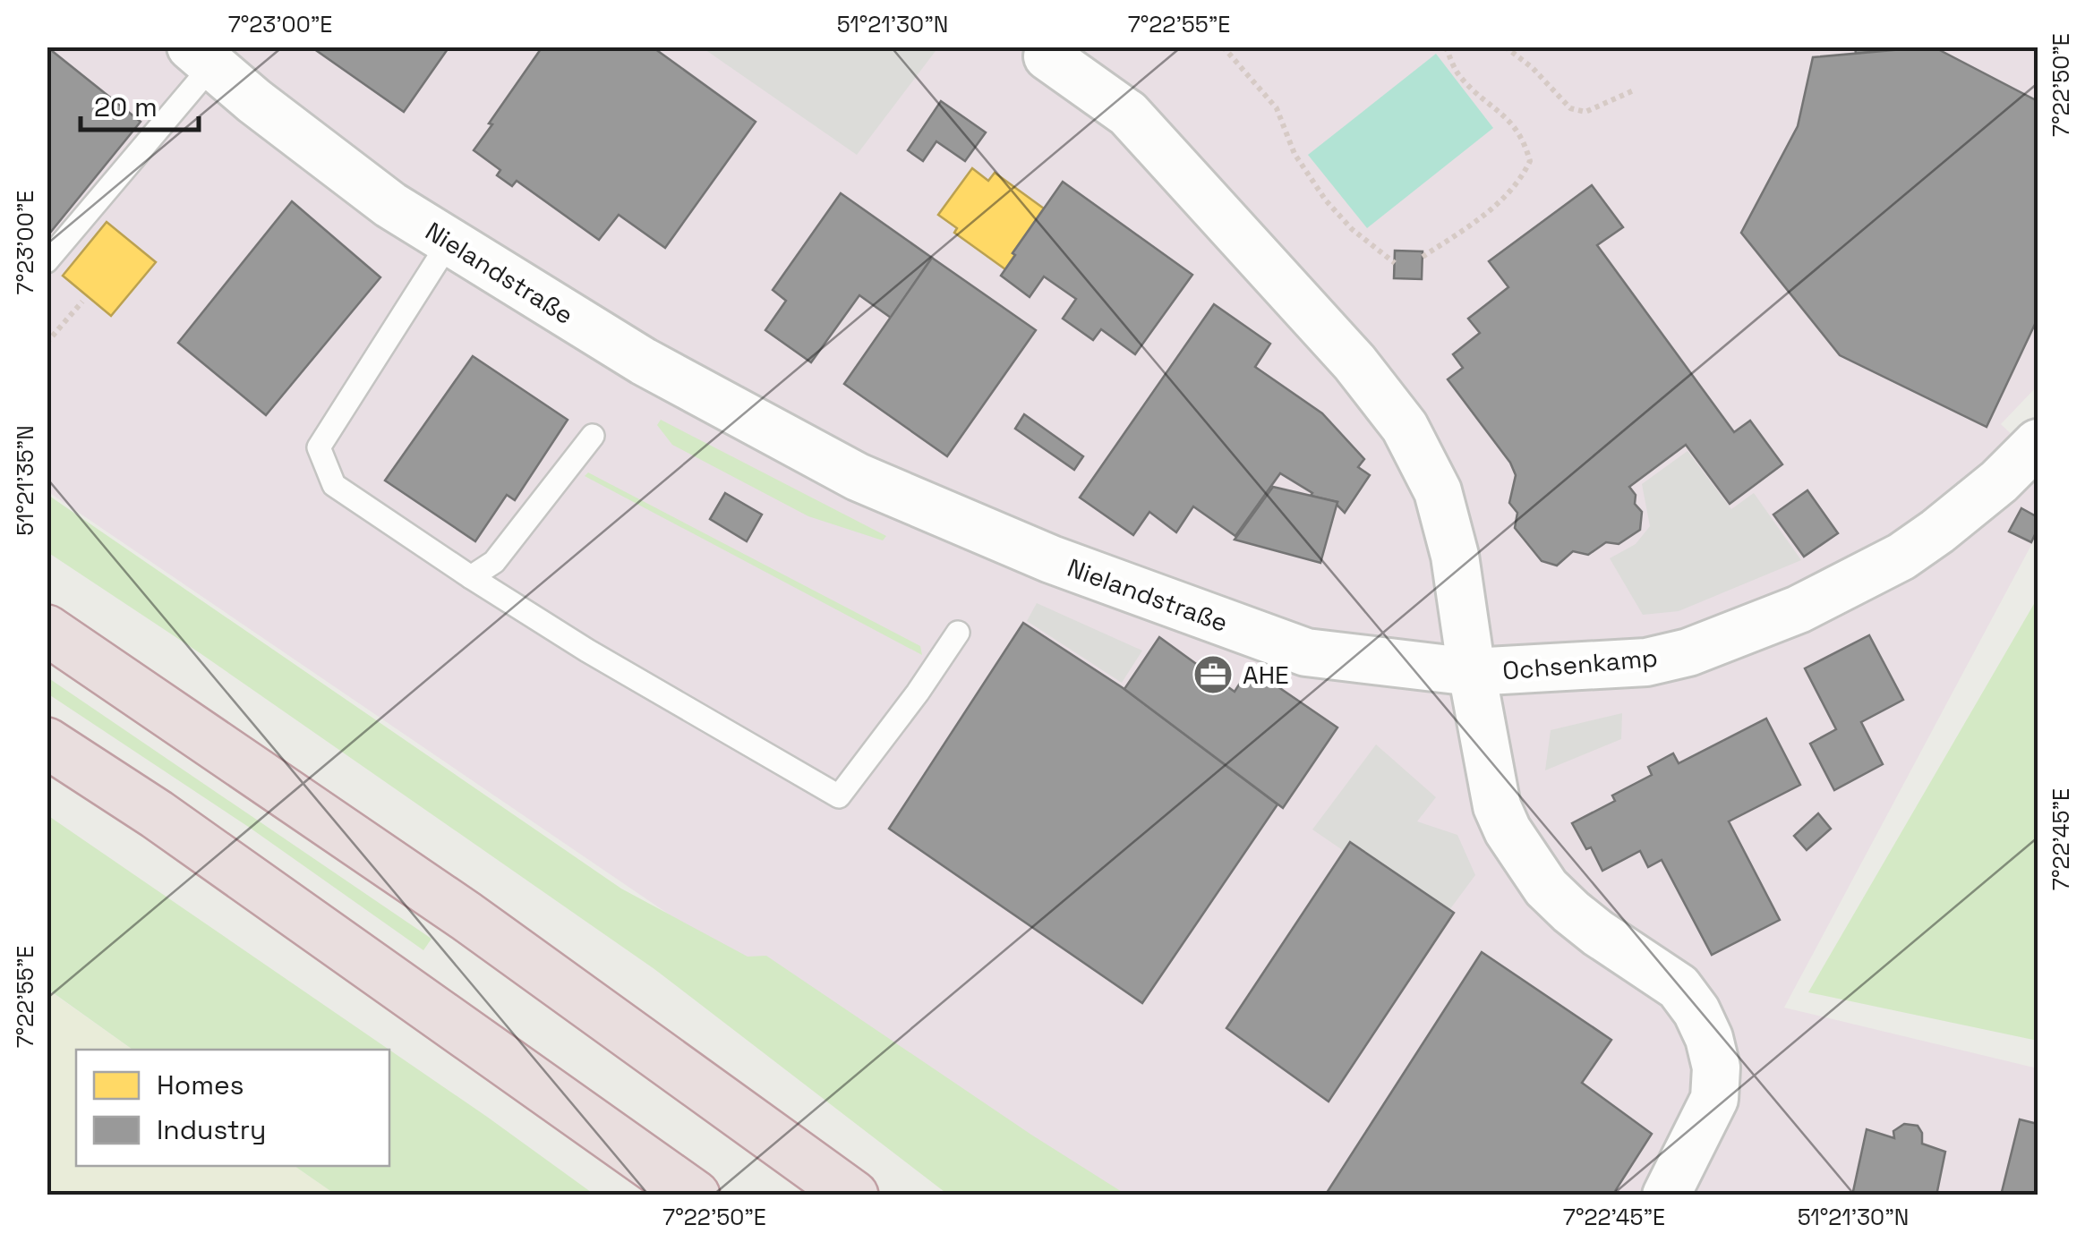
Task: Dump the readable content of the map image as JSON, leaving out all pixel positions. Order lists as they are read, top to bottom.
{
  "streets": {
    "street": ["Nielandstraße", "Ochsenkamp"]
  },
  "crossings": [
    ["Nielandstraße", "Ochsenkamp"]
  ],
  "places": {
    "office": ["AHE"]
  },
  "legend": ["Homes", "Industry"],
  "scale_bar": "20 m",
  "coordinates": [
    "7°23'00\"E",
    "51°21'30\"N",
    "7°22'55\"E",
    "7°22'50\"E",
    "51°21'35\"N",
    "7°22'45\"E"
  ]
}
